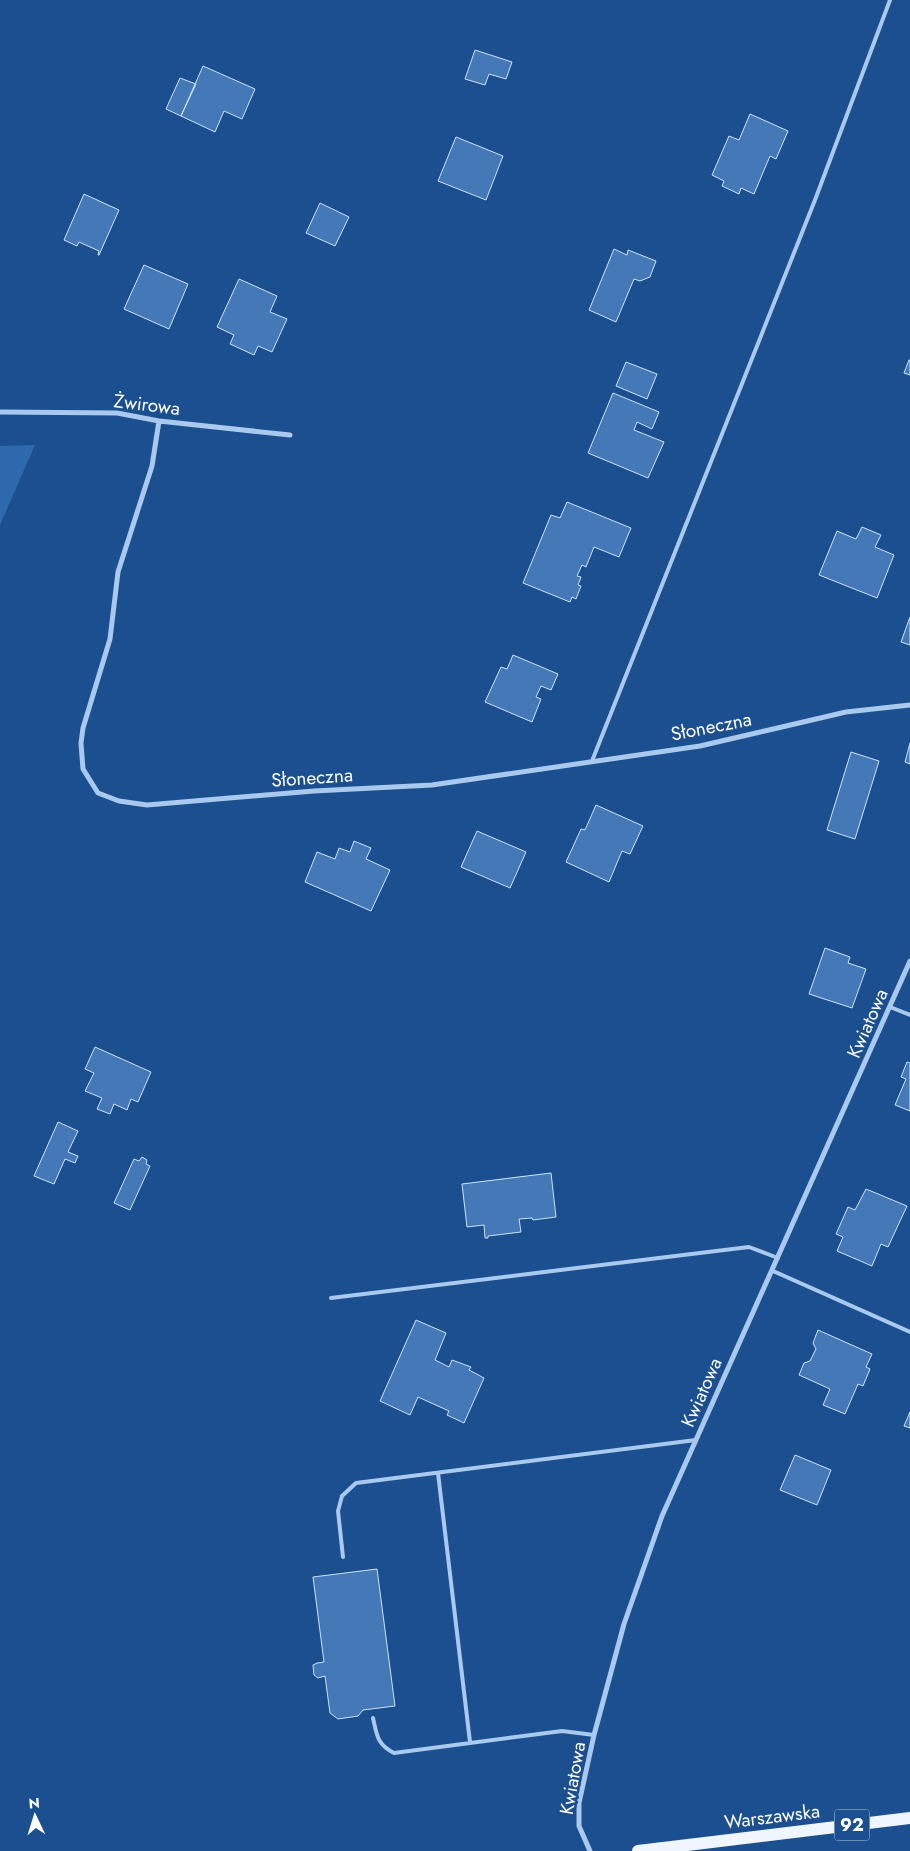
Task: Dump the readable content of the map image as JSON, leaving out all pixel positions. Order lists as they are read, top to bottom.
{
  "streets": {
    "main road": ["Warszawska", "92"],
    "street": ["Żwirowa", "Słoneczna", "Kwiatowa"]
  },
  "crossings": [
    ["Żwirowa", "Słoneczna"]
  ],
  "north": "top"
}
